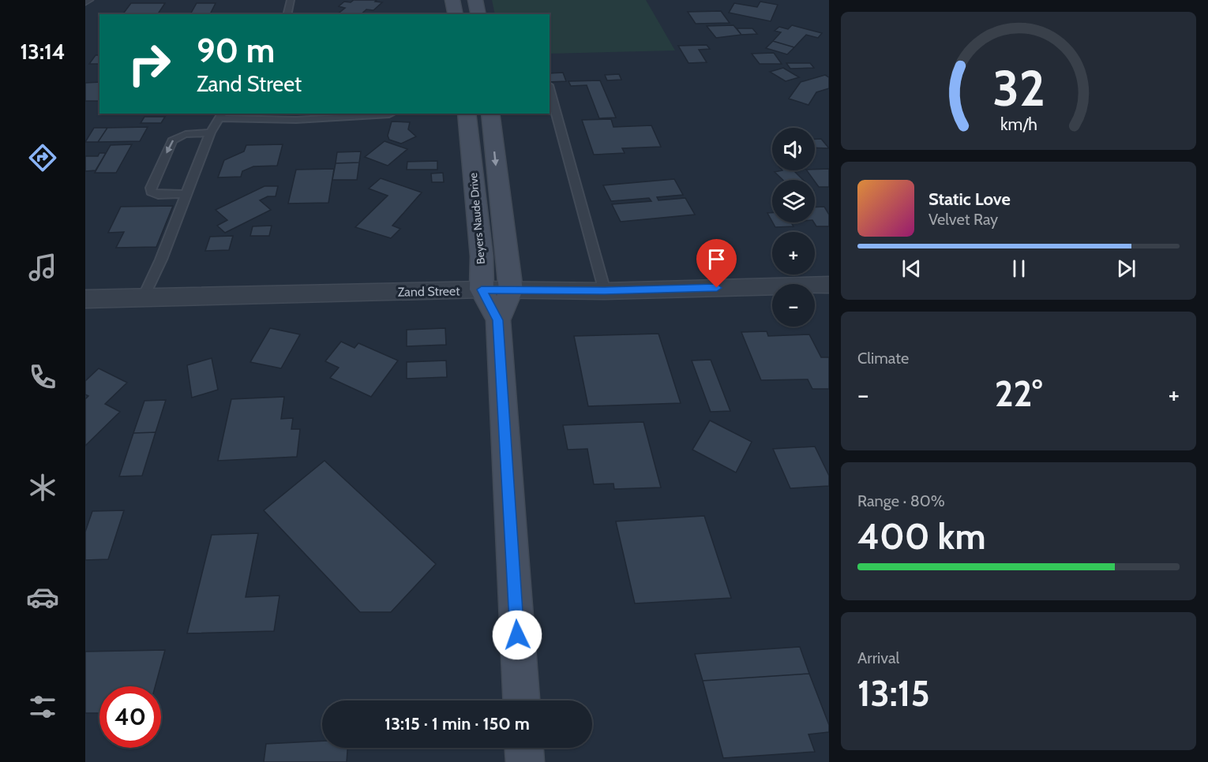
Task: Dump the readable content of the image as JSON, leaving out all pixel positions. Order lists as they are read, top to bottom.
{
  "streets": {
    "street": ["Beyers Naude Drive", "Zand Street"]
  },
  "crossings": [
    ["Beyers Naude Drive", "Zand Street"]
  ],
  "page": {
    "tabs": "13:14",
    "turn": ["90 m", "Zand Street"],
    "map_buttons": ["+", "−"],
    "song": ["Static Love", "Velvet Ray"],
    "tile": [
      "Climate",
      ["Range · 80%", "400 km"],
      ["Arrival", "13:15"]
    ],
    "heat": ["−", "22°", "+"],
    "limit": "40",
    "trip": "13:15 · 1 min · 150 m",
    "gauge": ["32", "km/h"]
  }
}
